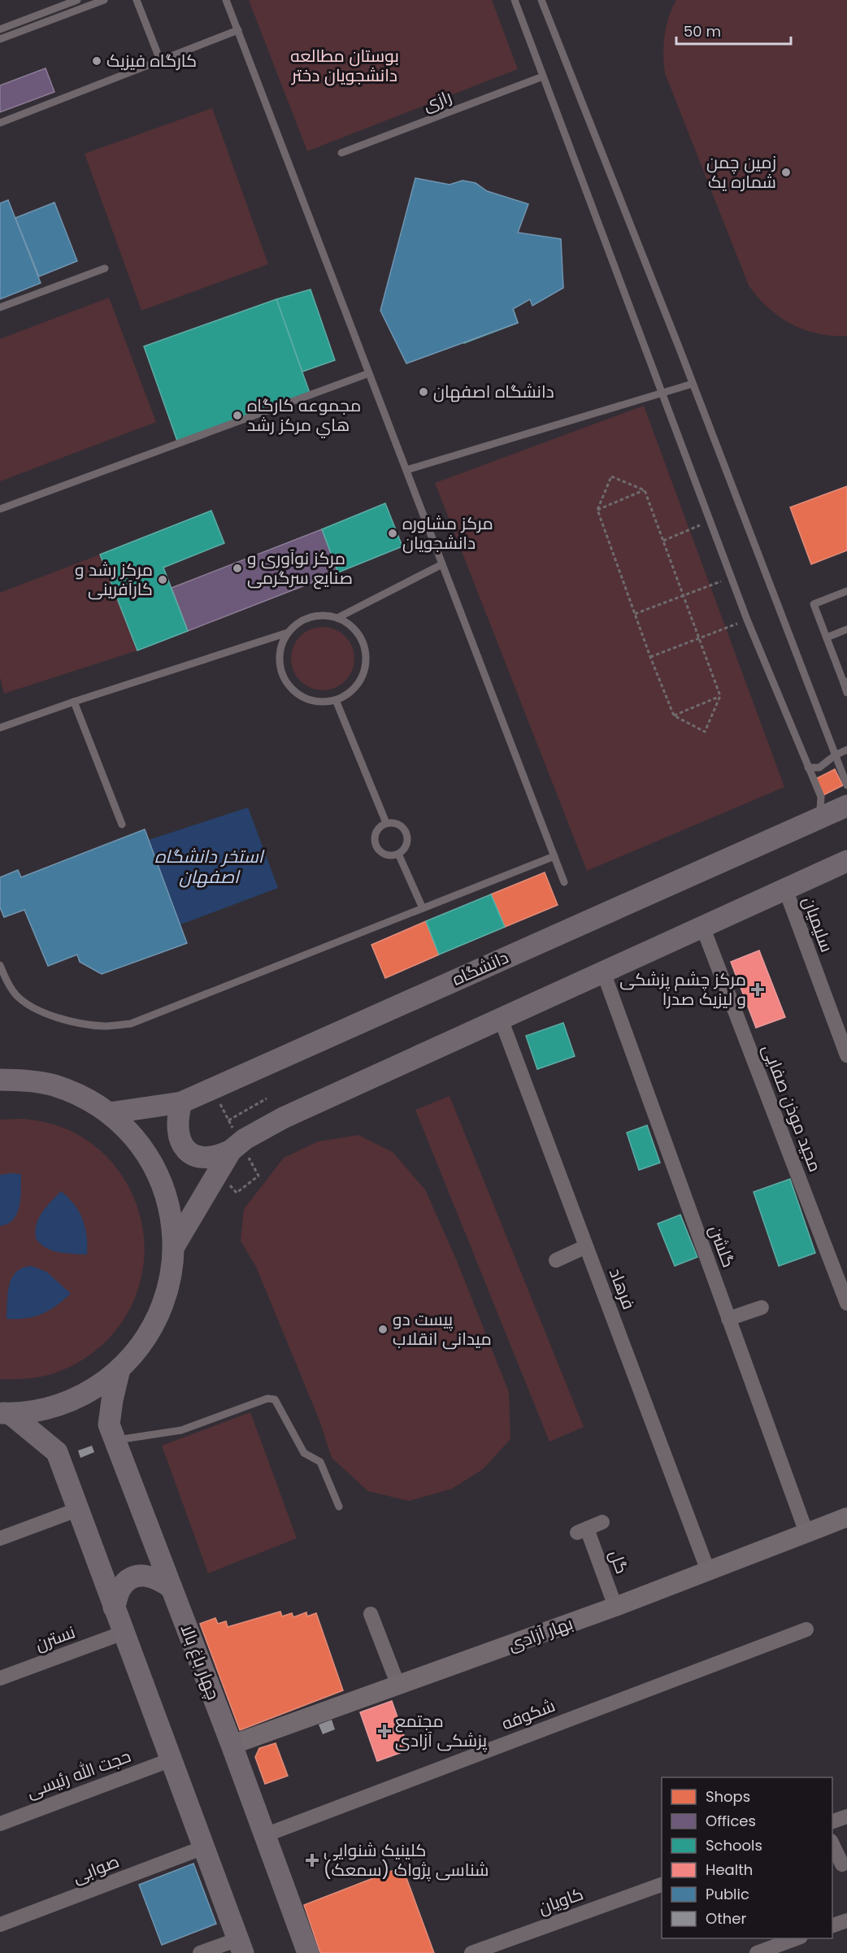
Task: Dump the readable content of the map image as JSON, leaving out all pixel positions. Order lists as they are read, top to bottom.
{
  "streets": {
    "main road": ["دانشگاه", "چهار باغ بالا"],
    "street": [
      "سلیمیان",
      "مجید موذن صفایی",
      "گلشن",
      "فرهاد",
      "گل",
      "بهار آزادی",
      "نسترن",
      "شکوفه",
      "حجت الله رئیسی",
      "صوابی",
      "کاویان"
    ],
    "lane": ["رازی"]
  },
  "crossings": [
    ["گلشن", "بهار آزادی"],
    ["فرهاد", "بهار آزادی"],
    ["گل", "بهار آزادی"],
    ["بهار آزادی", "چهار باغ بالا"],
    ["چهار باغ بالا", "شکوفه"]
  ],
  "water": ["استخر دانشگاه اصفهان"],
  "parks": ["بوستان مطالعه دانشجویان دختر"],
  "places": {
    "other": [
      "کارگاه فیزیک",
      "زمین چمن شماره یک",
      "دانشگاه اصفهان",
      "مجموعه کارگاه هاي مرکز رشد",
      "مرکز مشاوره دانشجویان",
      "مرکز نوآوری و صنایع سرگرمی",
      "مرکز رشد و کارآفرینی",
      "پیست دو میدانی انقلاب"
    ],
    "health": ["مرکز چشم پزشکی و لیزیک صدرا", "مجتمع پزشکی آزادی", "کلینیک شنوایی شناسی پژواک (سمعک)"]
  },
  "legend": [
    "Shops",
    "Offices",
    "Schools",
    "Health",
    "Public",
    "Other"
  ],
  "scale_bar": "50 m"
}
